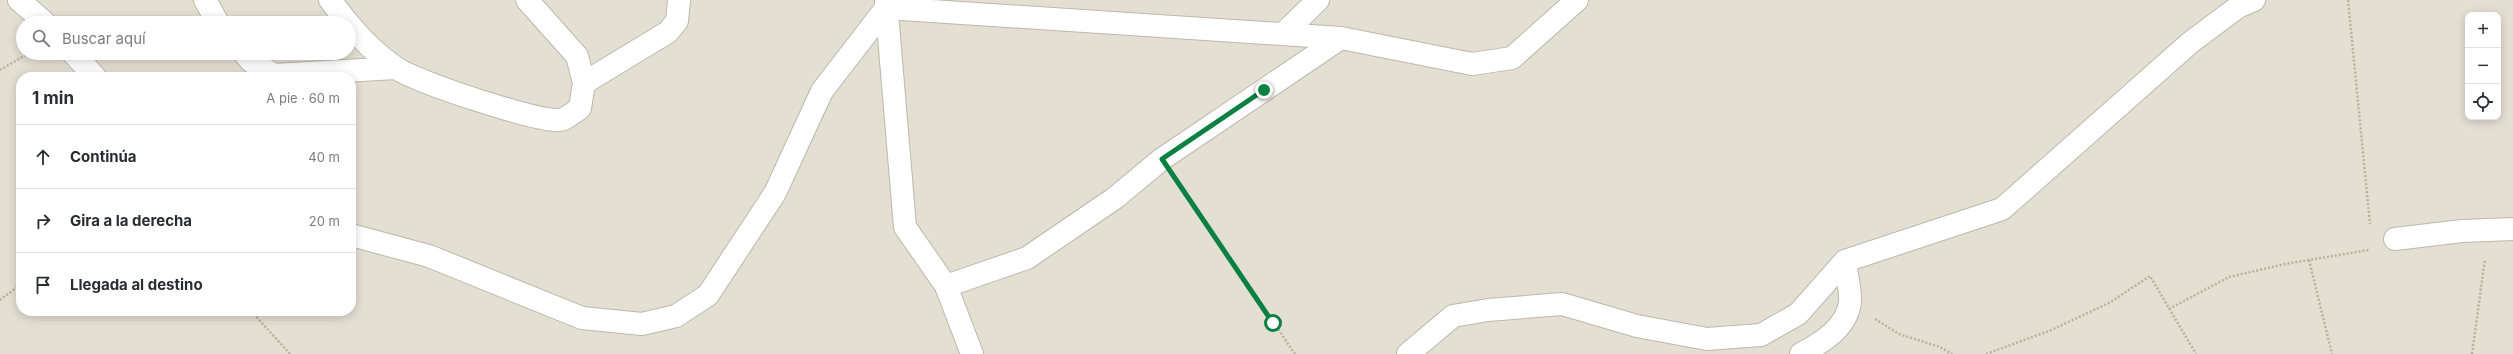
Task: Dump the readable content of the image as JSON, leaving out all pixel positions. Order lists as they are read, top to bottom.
{
  "page": {
    "map_buttons": ["+", "−"],
    "search": "Buscar aquí",
    "heading": ["1 min", "A pie · 60 m"],
    "list": [
      ["Continúa", "40 m"],
      ["Gira a la derecha", "20 m"],
      "Llegada al destino"
    ]
  }
}
